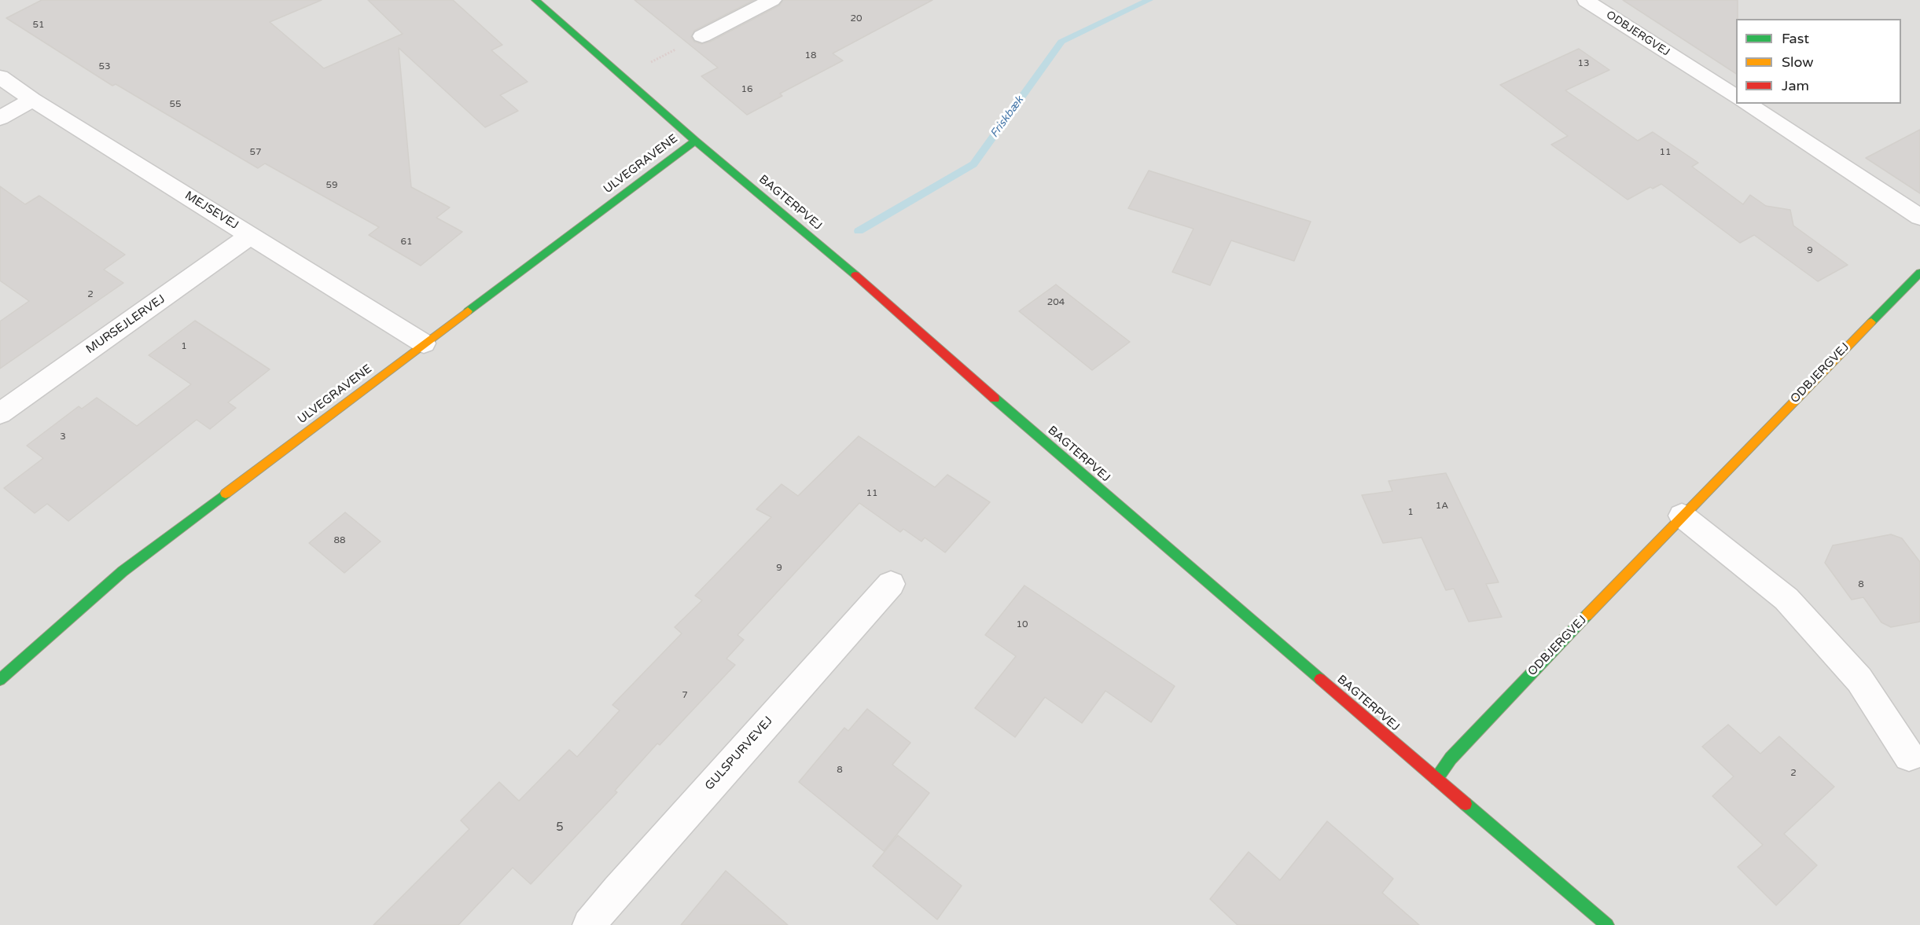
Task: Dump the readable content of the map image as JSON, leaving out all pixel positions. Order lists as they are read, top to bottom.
{
  "streets": {
    "street": [
      "ODBJERGVEJ",
      "ULVEGRAVENE",
      "BAGTERPVEJ",
      "MEJSEVEJ",
      "MURSEJLERVEJ",
      "GULSPURVEVEJ"
    ]
  },
  "crossings": [
    ["ODBJERGVEJ", "BAGTERPVEJ"],
    ["ULVEGRAVENE", "BAGTERPVEJ"],
    ["ULVEGRAVENE", "MEJSEVEJ"],
    ["MEJSEVEJ", "MURSEJLERVEJ"]
  ],
  "water": ["Friskbæk"],
  "house_numbers": [
    "20",
    "51",
    "18",
    "13",
    "53",
    "16",
    "55",
    "57",
    "11",
    "59",
    "61",
    "9",
    "2",
    "204",
    "1",
    "3",
    "11",
    "1A",
    "1",
    "88",
    "9",
    "8",
    "10",
    "7",
    "8",
    "2",
    "5"
  ],
  "legend": ["Fast", "Slow", "Jam"]
}
